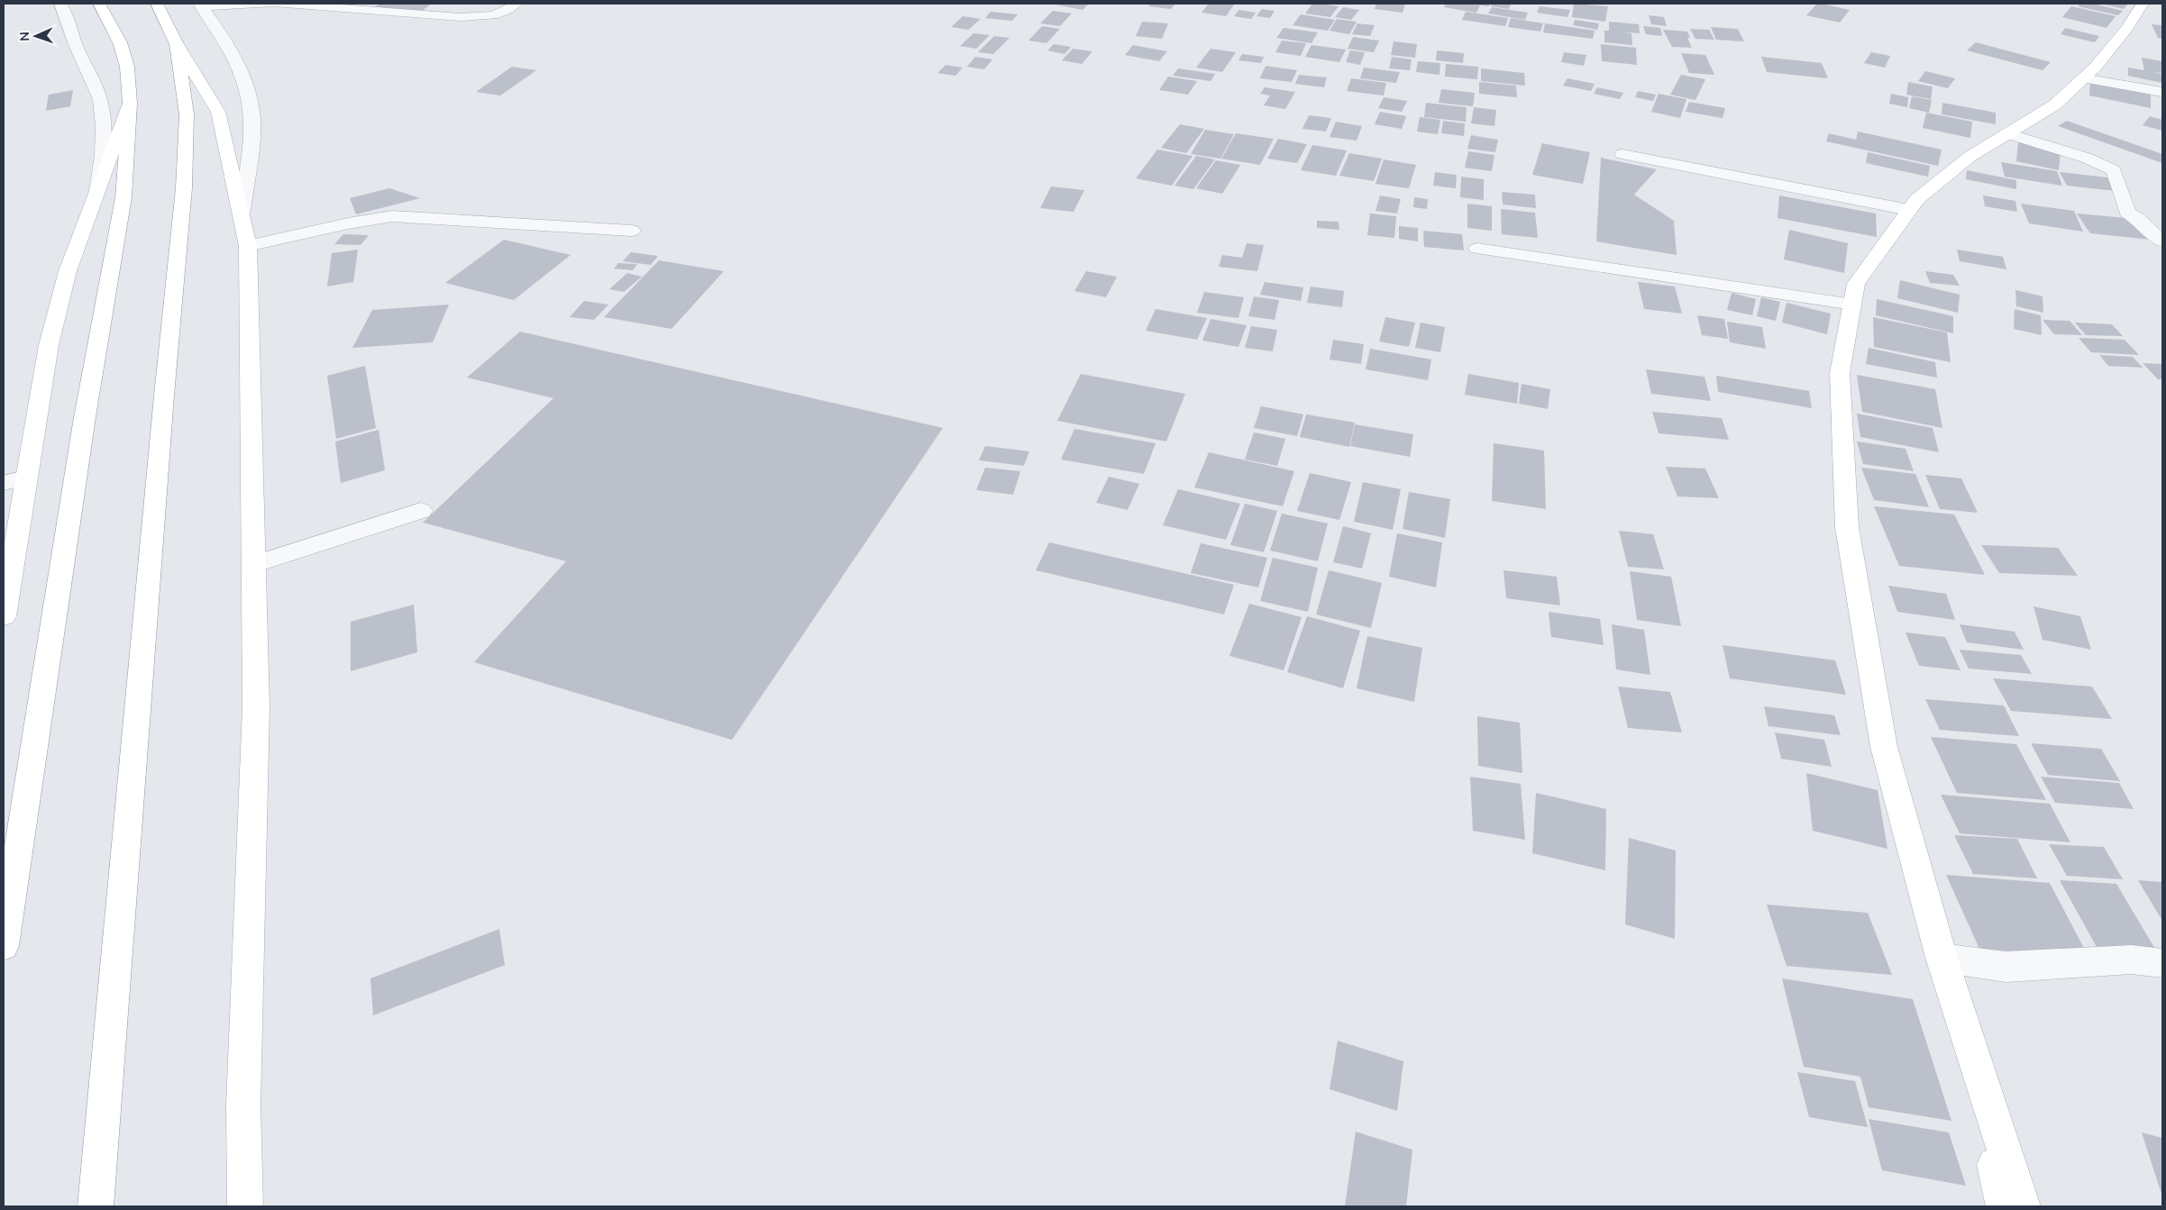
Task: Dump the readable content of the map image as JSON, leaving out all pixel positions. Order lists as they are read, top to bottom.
{
  "north": "left"
}
